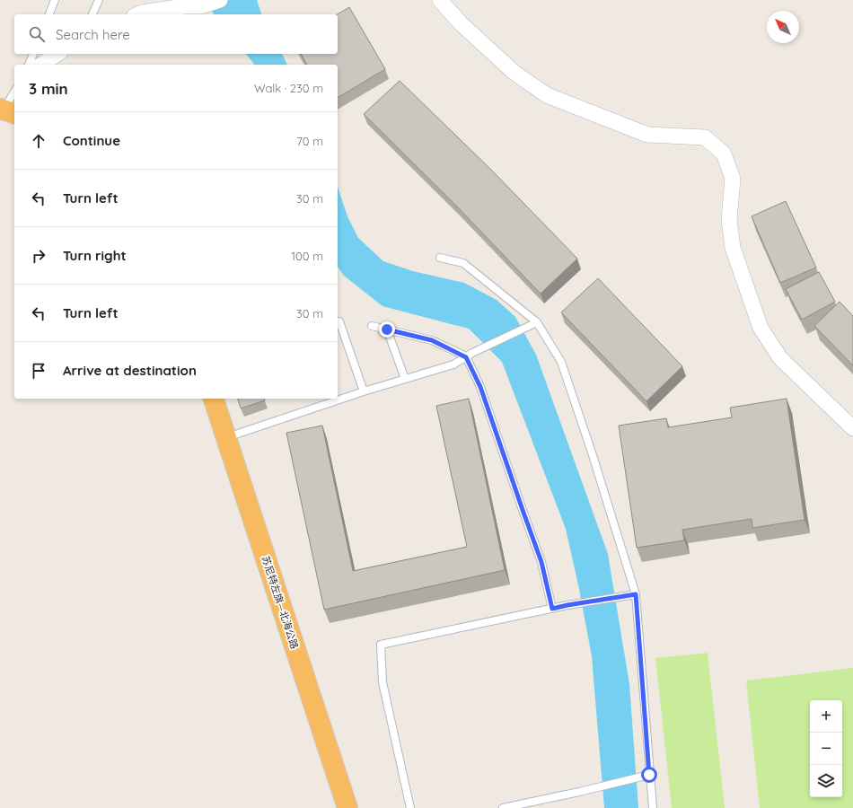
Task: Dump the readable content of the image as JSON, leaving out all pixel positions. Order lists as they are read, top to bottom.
{
  "streets": {
    "highway": ["苏尼特左旗—北海公路"]
  },
  "north": "top left",
  "page": {
    "search": "Search here",
    "heading": ["3 min", "Walk · 230 m"],
    "list": [
      ["Continue", "70 m"],
      ["Turn left", "30 m"],
      ["Turn right", "100 m"],
      ["Turn left", "30 m"],
      "Arrive at destination"
    ],
    "map_buttons": ["+", "−"]
  }
}
